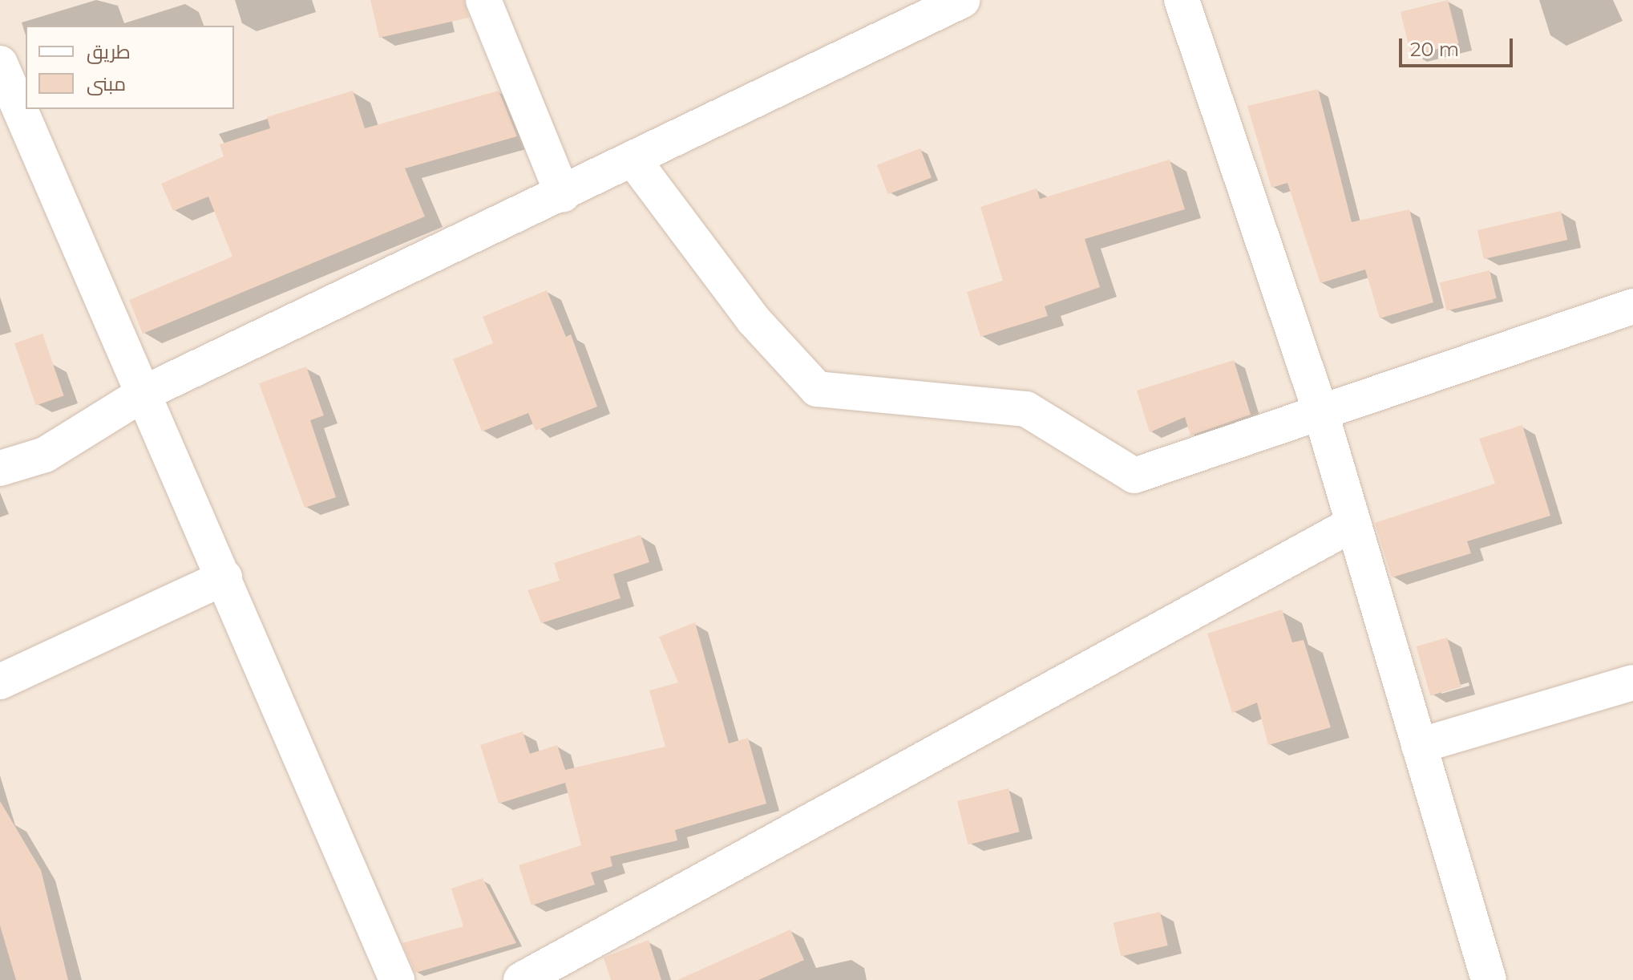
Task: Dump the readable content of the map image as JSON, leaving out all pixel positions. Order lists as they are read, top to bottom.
{
  "legend": ["طريق", "مبنى"],
  "scale_bar": "20 m"
}
